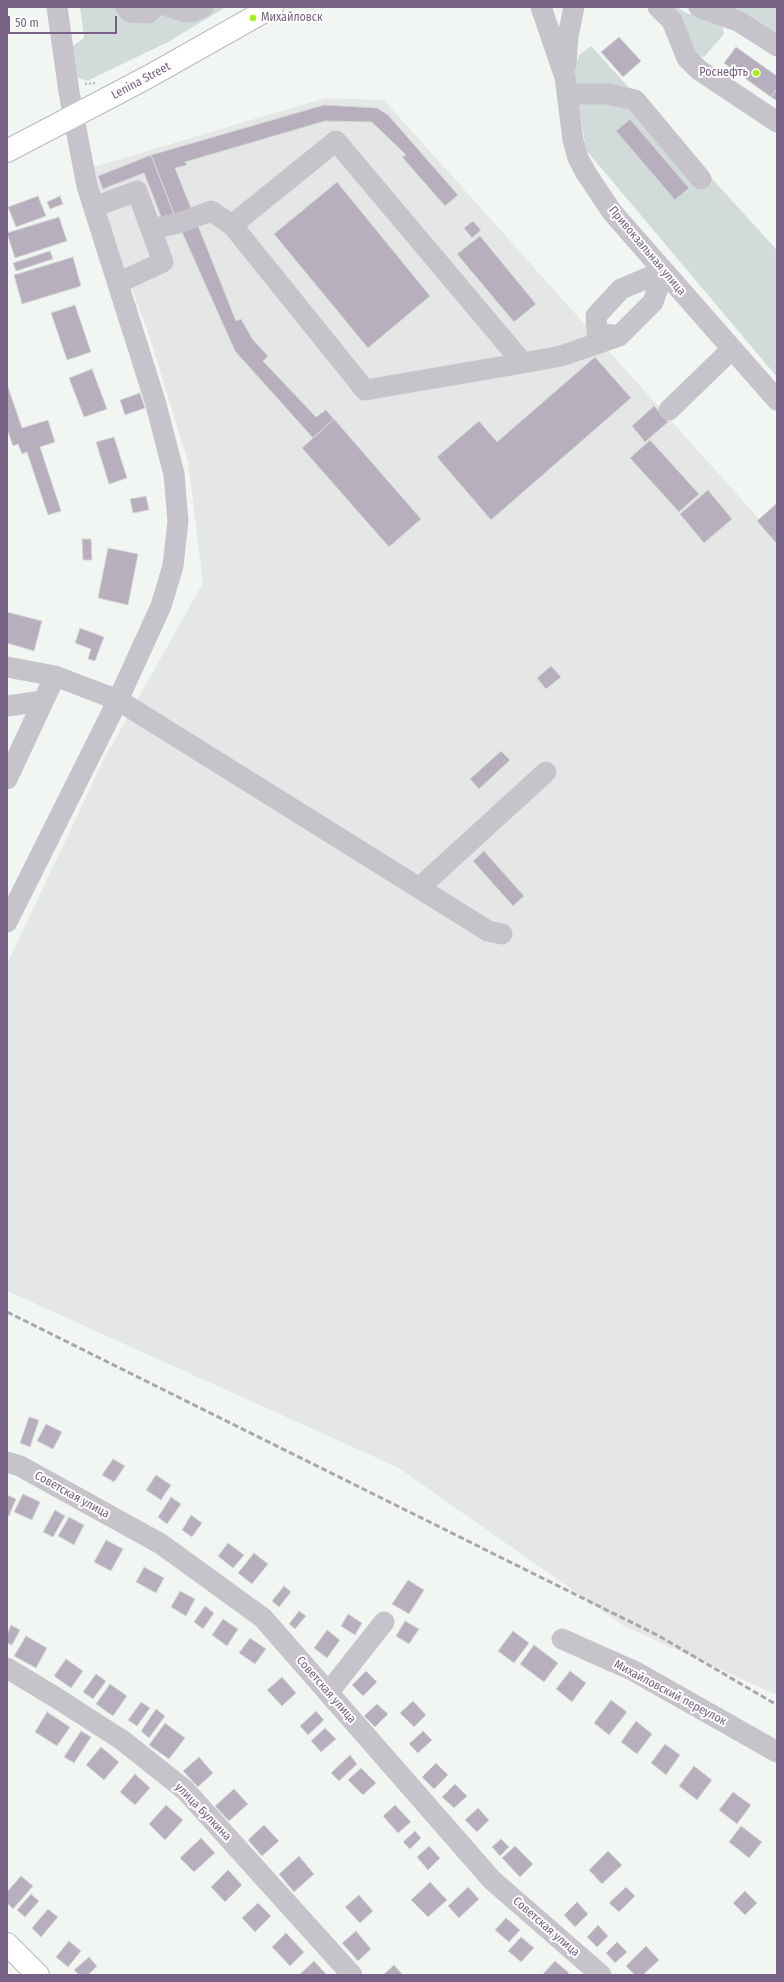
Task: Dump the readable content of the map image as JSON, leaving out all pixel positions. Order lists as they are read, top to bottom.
{
  "streets": {
    "main road": ["Lenina Street"],
    "street": [
      "Привокзальная улица",
      "Советская улица",
      "Михайловский переулок",
      "улица Булкина"
    ]
  },
  "places": ["Михайловск", "Роснефть"],
  "scale_bar": "50 m"
}
